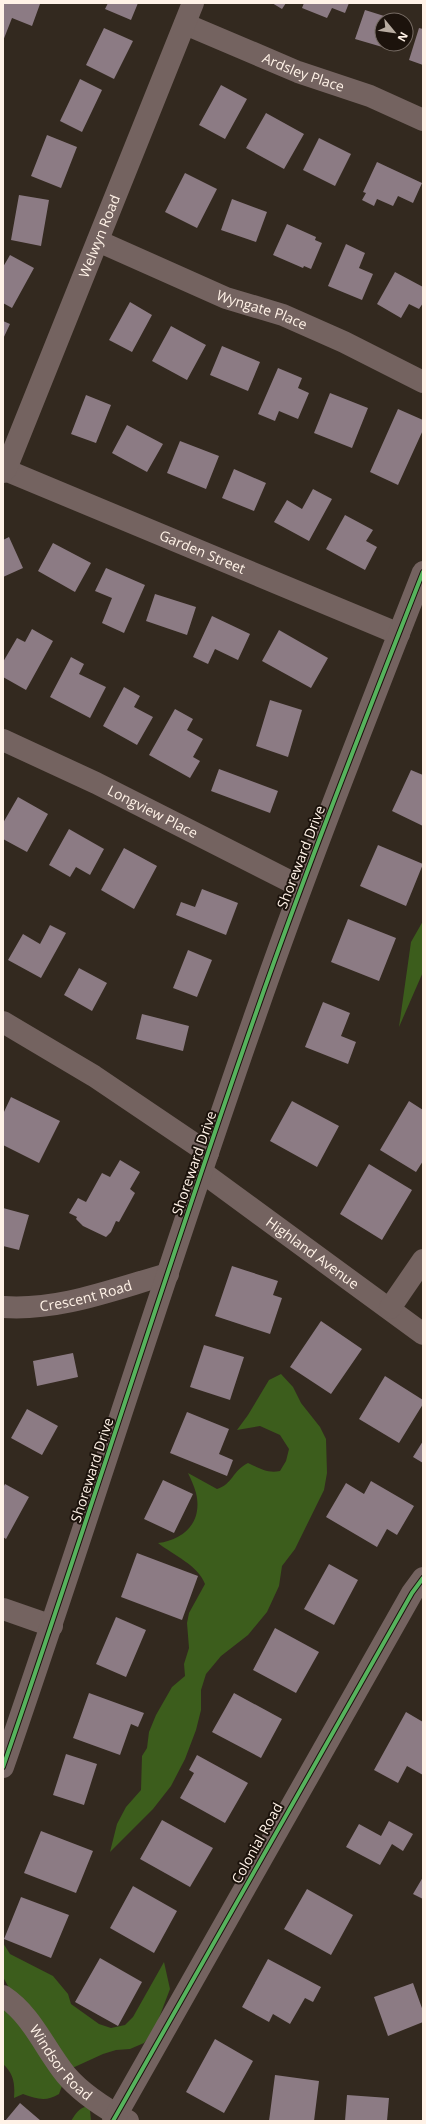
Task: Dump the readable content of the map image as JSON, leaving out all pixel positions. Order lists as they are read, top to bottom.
{
  "streets": {
    "street": [
      "Ardsley Place",
      "Welwyn Road",
      "Wyngate Place",
      "Garden Street",
      "Longview Place",
      "Shoreward Drive",
      "Highland Avenue",
      "Crescent Road",
      "Colonial Road",
      "Windsor Road"
    ]
  },
  "crossings": [
    ["Ardsley Place", "Welwyn Road"],
    ["Welwyn Road", "Wyngate Place"],
    ["Welwyn Road", "Garden Street"],
    ["Garden Street", "Shoreward Drive"],
    ["Longview Place", "Shoreward Drive"],
    ["Shoreward Drive", "Highland Avenue"],
    ["Shoreward Drive", "Crescent Road"],
    ["Colonial Road", "Windsor Road"]
  ],
  "north": "bottom right"
}
